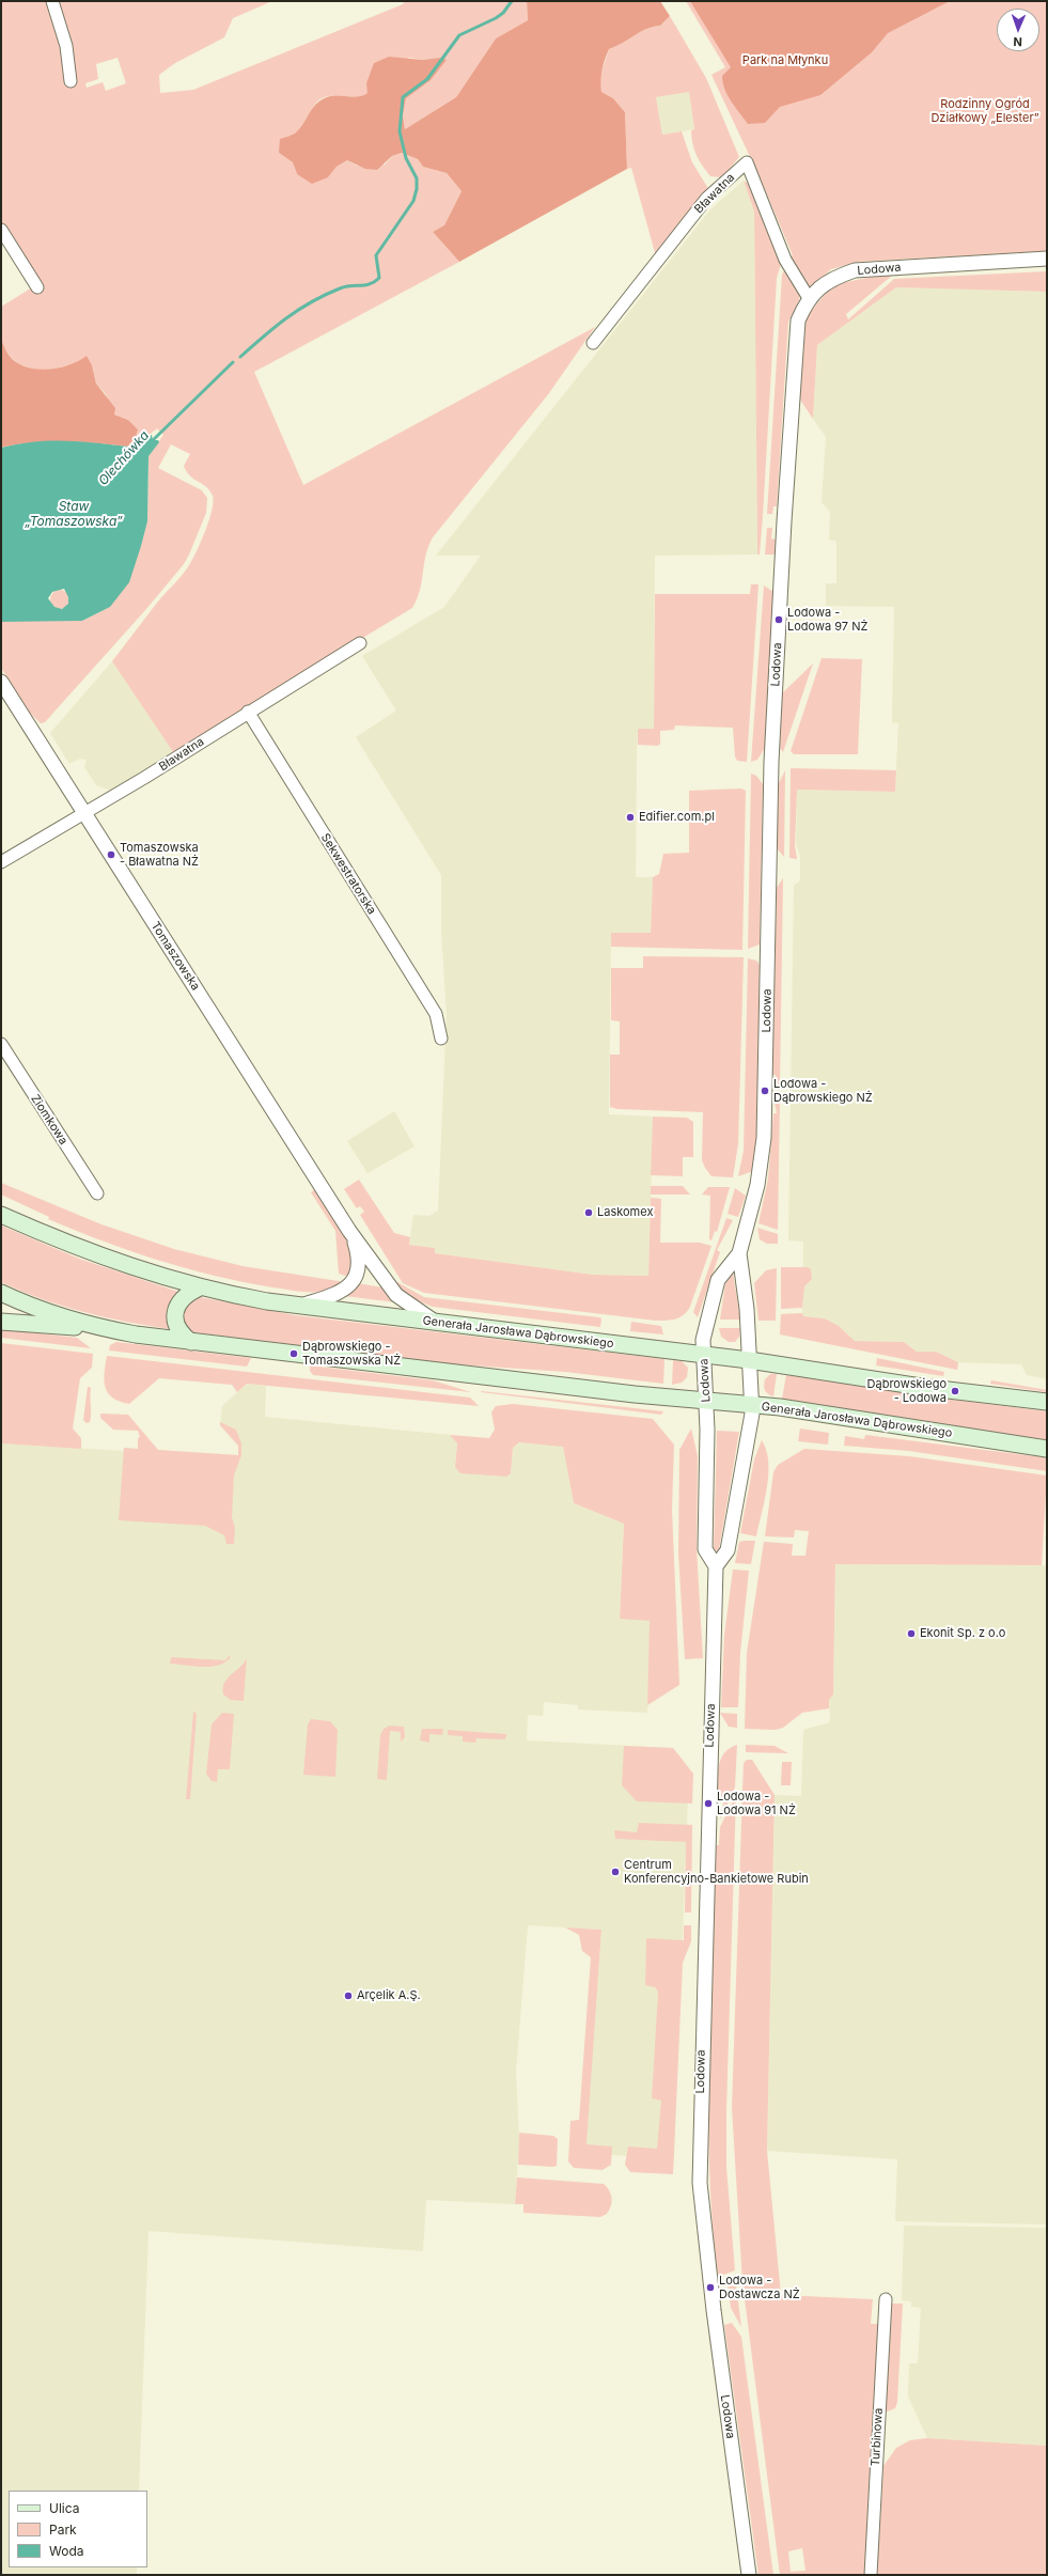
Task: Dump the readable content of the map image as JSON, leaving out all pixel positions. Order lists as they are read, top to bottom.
{
  "streets": {
    "main road": ["Generała Jarosława Dąbrowskiego"],
    "street": [
      "Bławatna",
      "Lodowa",
      "Sekwestratorska",
      "Tomaszowska",
      "Ziomkowa",
      "Turbinowa"
    ]
  },
  "crossings": [
    ["Bławatna", "Lodowa"],
    ["Bławatna", "Sekwestratorska"],
    ["Bławatna", "Tomaszowska"],
    ["Lodowa", "Generała Jarosława Dąbrowskiego"],
    ["Tomaszowska", "Generała Jarosława Dąbrowskiego"]
  ],
  "water": ["Olechówka", "Staw „Tomaszowska”"],
  "parks": ["Park na Młynku", "Rodzinny Ogród Działkowy „Elester”"],
  "places": [
    "Lodowa - Lodowa 97 NŻ",
    "Edifier.com.pl",
    "Tomaszowska - Bławatna NŻ",
    "Lodowa - Dąbrowskiego NŻ",
    "Laskomex",
    "Dąbrowskiego - Tomaszowska NŻ",
    "Dąbrowskiego - Lodowa",
    "Ekonit Sp. z o.o",
    "Lodowa - Lodowa 91 NŻ",
    "Centrum Konferencyjno-Bankietowe Rubin",
    "Arçelik A.Ş.",
    "Lodowa - Dostawcza NŻ"
  ],
  "legend": ["Ulica", "Park", "Woda"],
  "north": "bottom"
}
